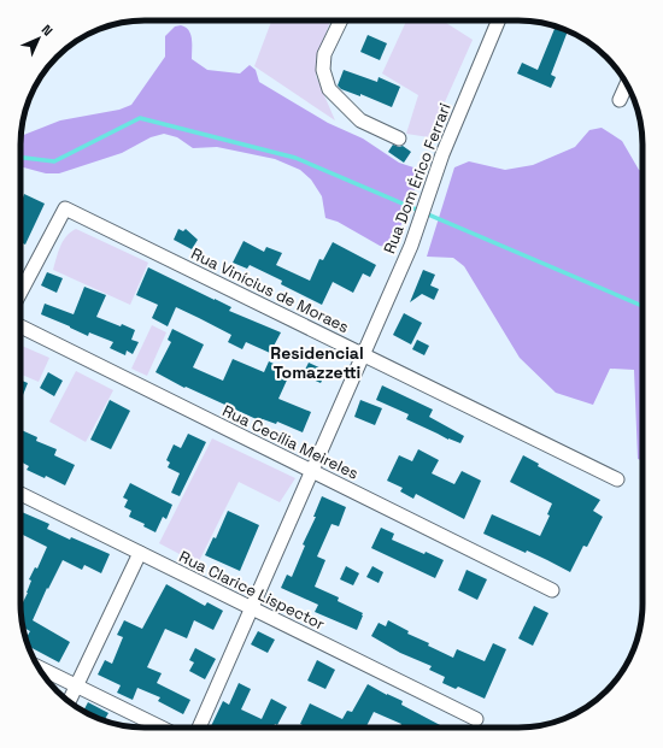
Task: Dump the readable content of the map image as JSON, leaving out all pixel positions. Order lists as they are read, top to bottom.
{
  "streets": {
    "street": [
      "Rua Dom Érico Ferrari",
      "Rua Vinícius de Moraes",
      "Rua Cecília Meireles",
      "Rua Clarice Lispector"
    ]
  },
  "crossings": [
    ["Rua Dom Érico Ferrari", "Rua Vinícius de Moraes"],
    ["Rua Dom Érico Ferrari", "Rua Cecília Meireles"],
    ["Rua Dom Érico Ferrari", "Rua Clarice Lispector"]
  ],
  "districts": ["Residencial Tomazzetti"],
  "north": "top right"
}
